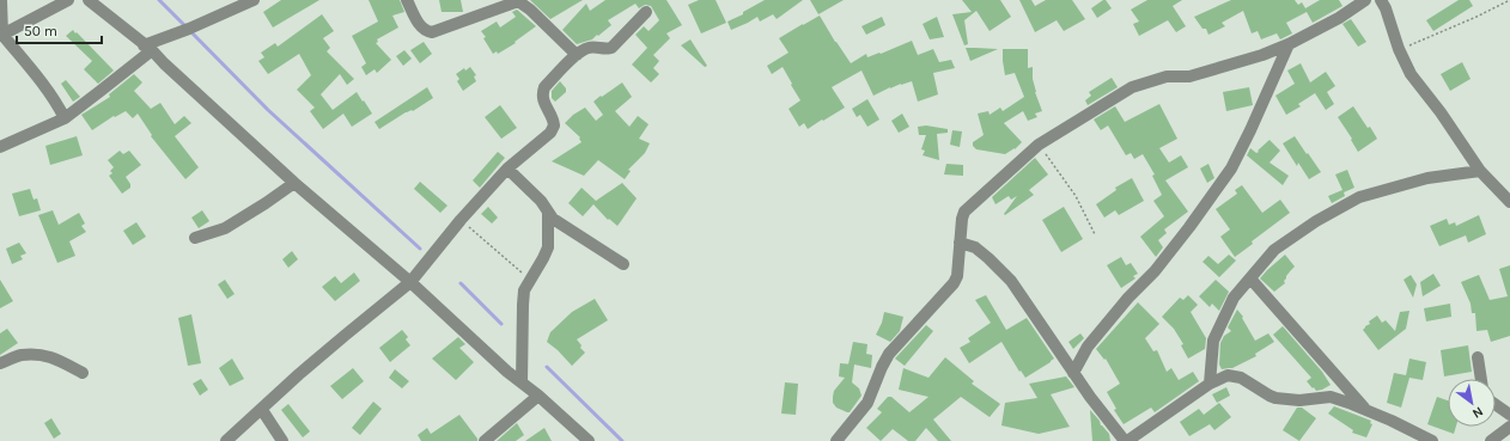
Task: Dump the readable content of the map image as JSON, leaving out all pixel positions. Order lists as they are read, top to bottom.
{
  "scale_bar": "50 m",
  "north": "bottom right"
}
